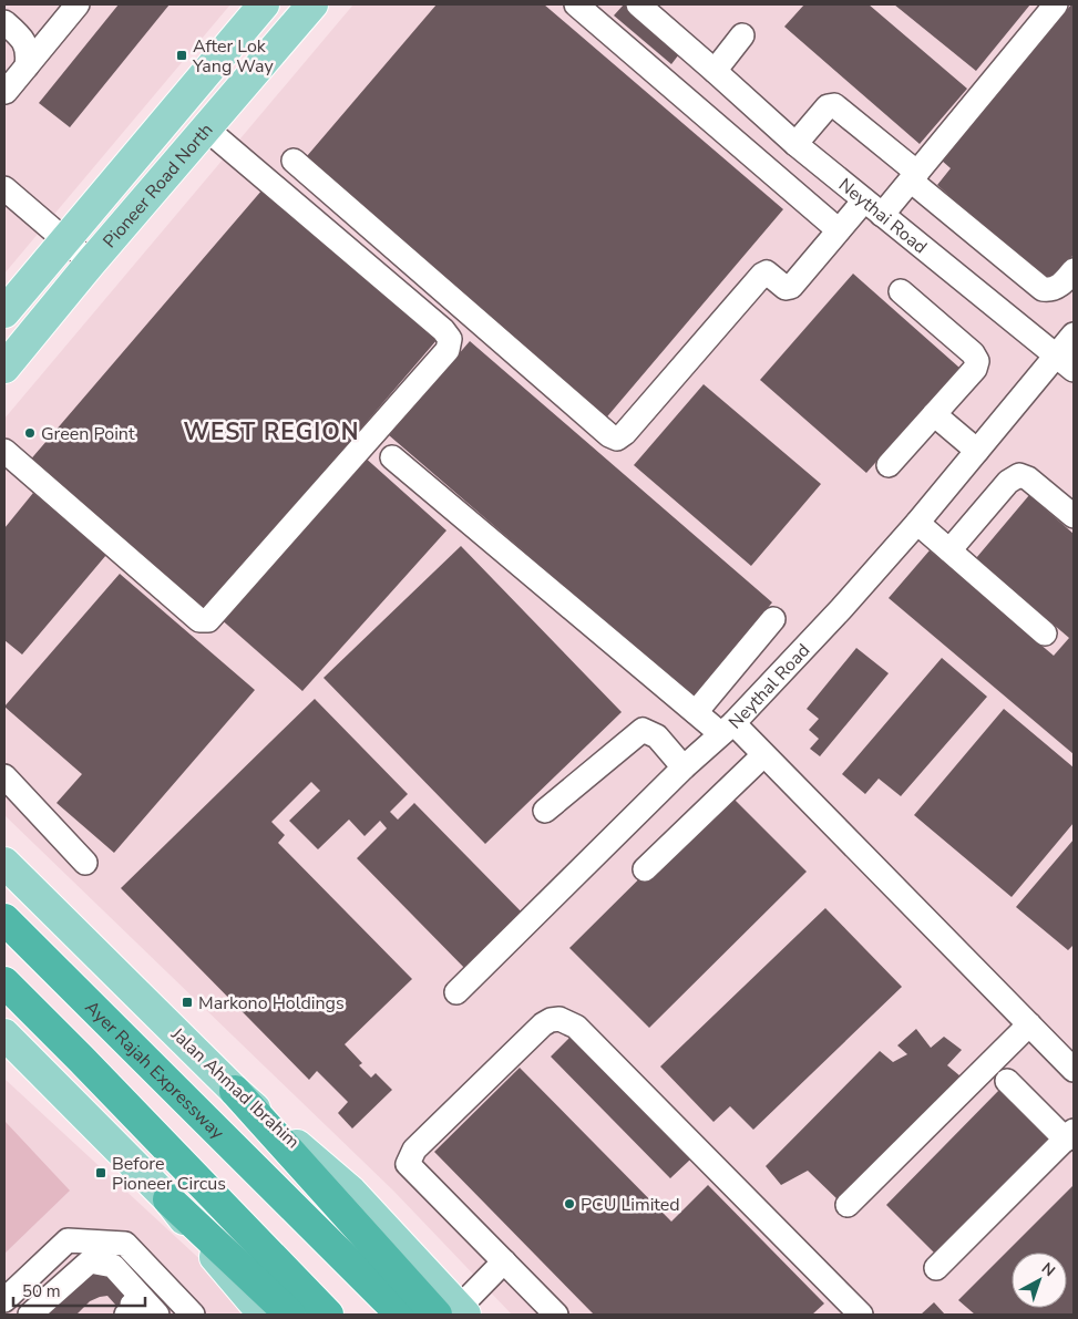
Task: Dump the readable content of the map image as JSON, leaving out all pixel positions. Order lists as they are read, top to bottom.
{
  "streets": {
    "highway": ["Ayer Rajah Expressway"],
    "main road": ["Pioneer Road North", "Jalan Ahmad Ibrahim"],
    "street": ["Neythai Road", "Neythal Road"]
  },
  "crossings": [
    ["Neythai Road", "Neythal Road"]
  ],
  "districts": ["WEST REGION"],
  "places": {
    "transit": ["After Lok Yang Way", "Markono Holdings", "Before Pioneer Circus"],
    "other": ["Green Point", "PCU Limited"]
  },
  "scale_bar": "50 m",
  "north": "top right"
}
